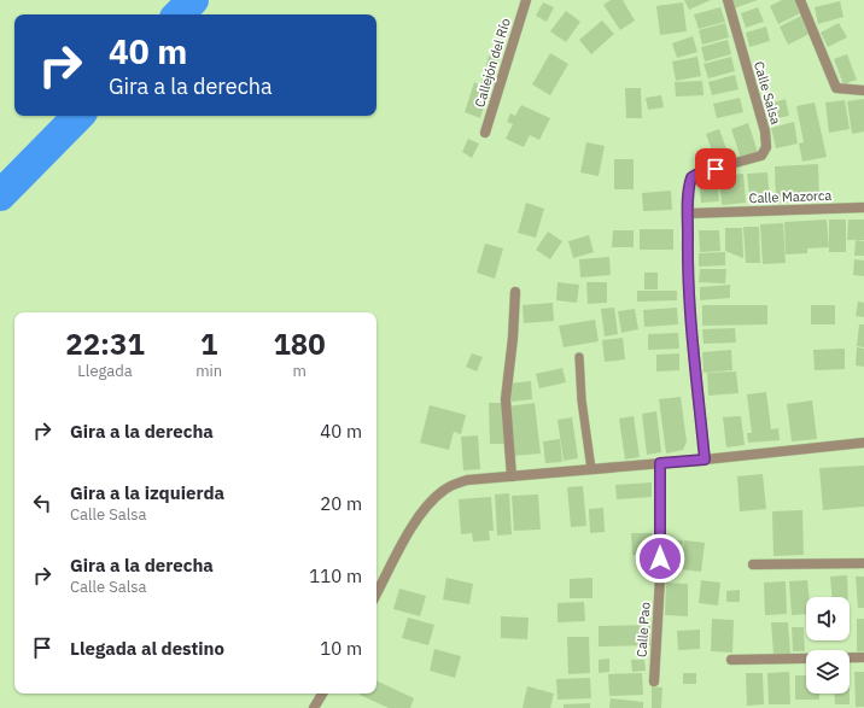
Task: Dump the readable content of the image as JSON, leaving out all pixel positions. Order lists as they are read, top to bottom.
{
  "streets": {
    "street": [
      "Callejón del Río",
      "Calle Salsa",
      "Calle Mazorca",
      "Calle Pao"
    ]
  },
  "crossings": [
    ["Calle Salsa", "Calle Mazorca"]
  ],
  "page": {
    "turn": ["40 m", "Gira a la derecha"],
    "eta": [
      "22:31",
      "Llegada",
      "1",
      "min",
      "180",
      "m"
    ],
    "list": [
      {
        "name": "Gira a la derecha",
        "value": "40 m"
      },
      {
        "name": "Gira a la izquierda",
        "note": "Calle Salsa",
        "value": "20 m"
      },
      {
        "name": "Gira a la derecha",
        "note": "Calle Salsa",
        "value": "110 m"
      },
      {
        "name": "Llegada al destino",
        "value": "10 m"
      }
    ]
  }
}
